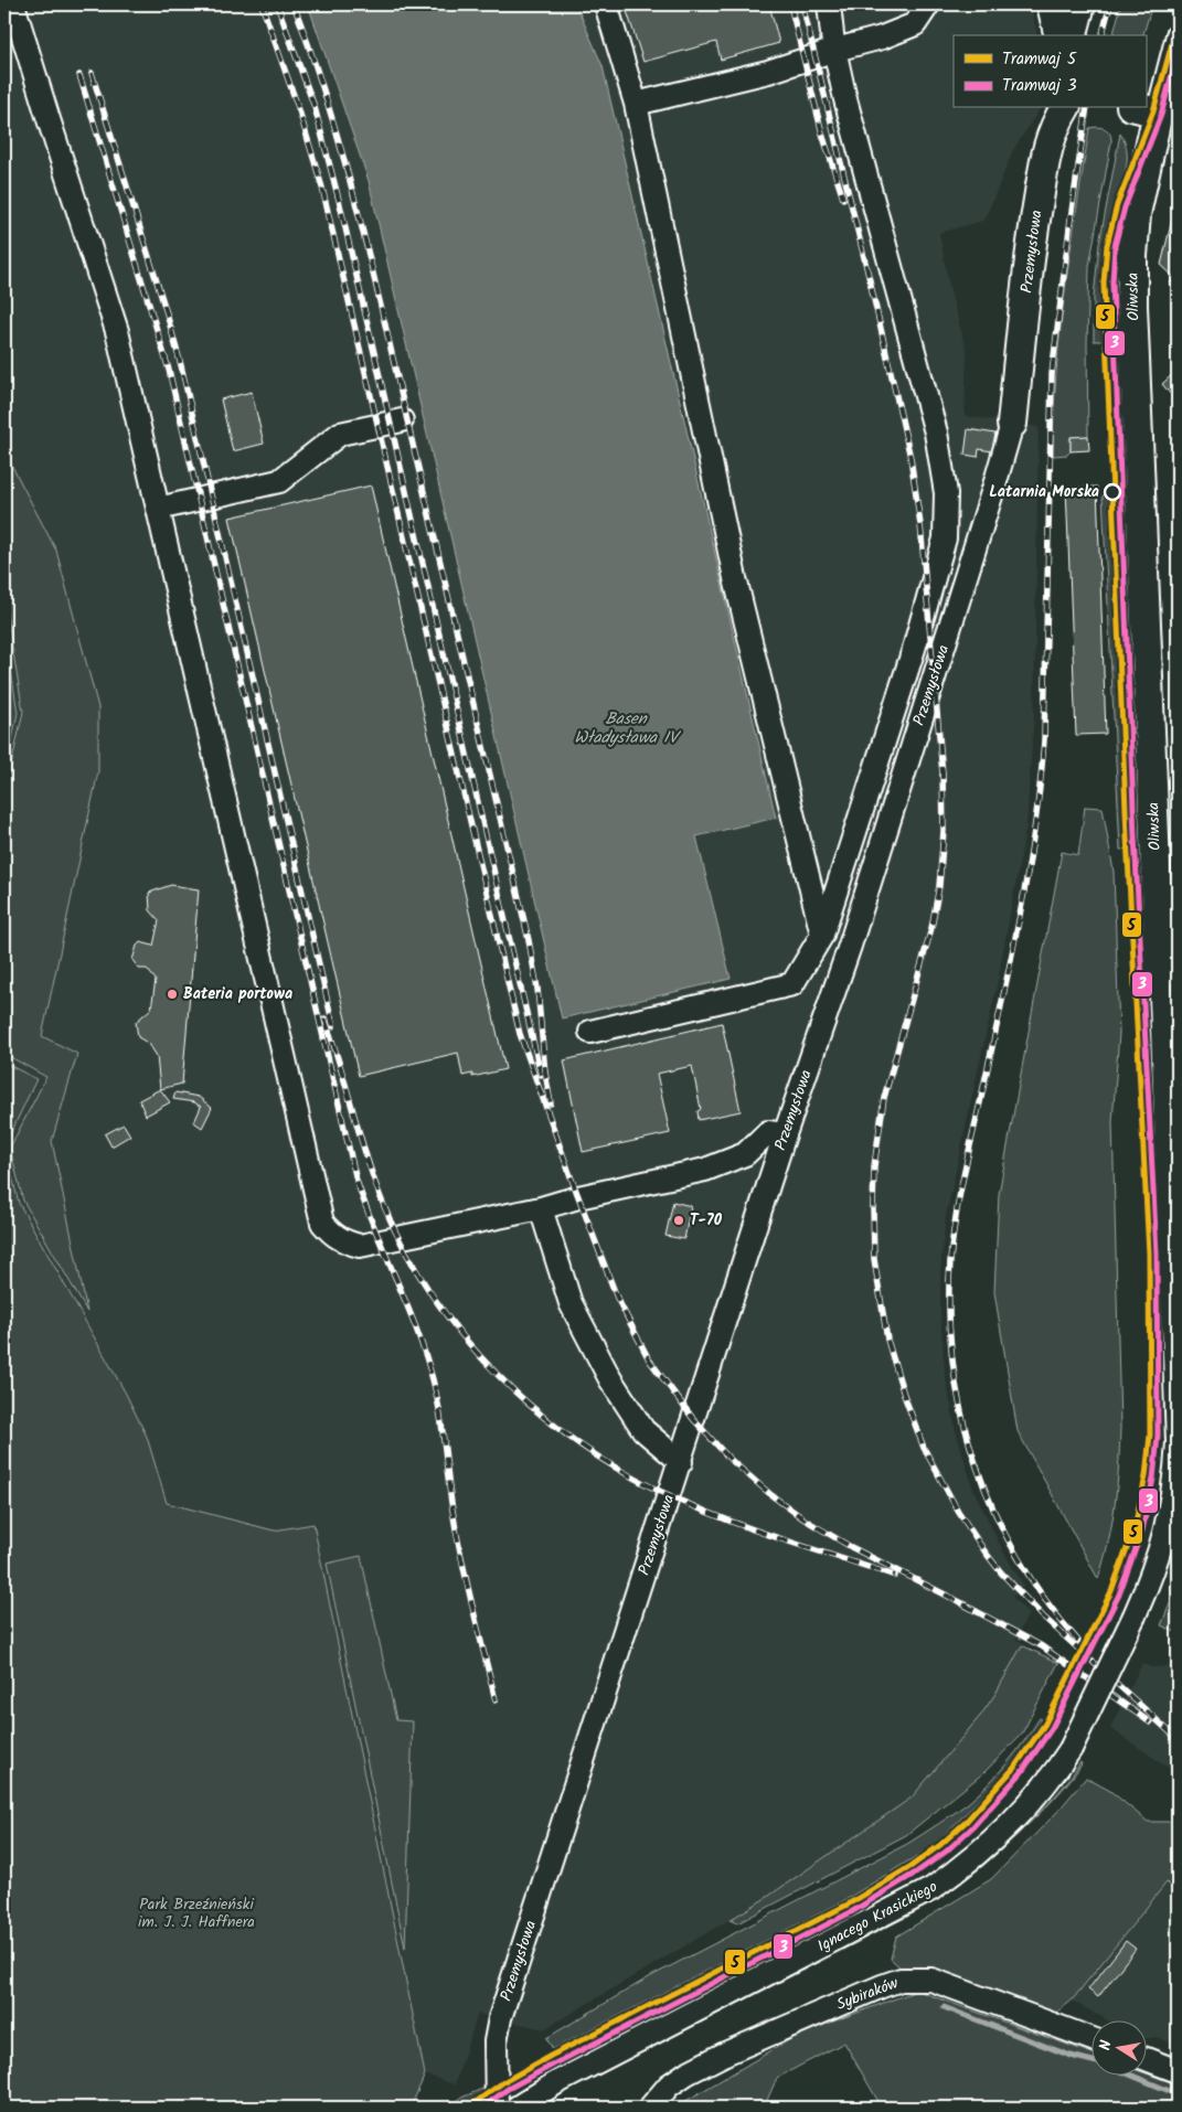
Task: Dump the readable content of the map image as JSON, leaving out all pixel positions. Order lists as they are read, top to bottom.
{
  "streets": {
    "main road": ["Przemysłowa", "Oliwska"],
    "street": ["Ignacego Krasickiego", "Sybiraków"]
  },
  "crossings": [
    ["Oliwska", "Ignacego Krasickiego"]
  ],
  "water": ["Basen Władysława IV"],
  "parks": ["Park Brzeźnieński im. J. J. Haffnera"],
  "places": ["Latarnia Morska", "Bateria portowa", "T-70"],
  "lines": ["tram line 5", "tram line 3"],
  "legend": ["Tramwaj 5", "Tramwaj 3"],
  "north": "left"
}
